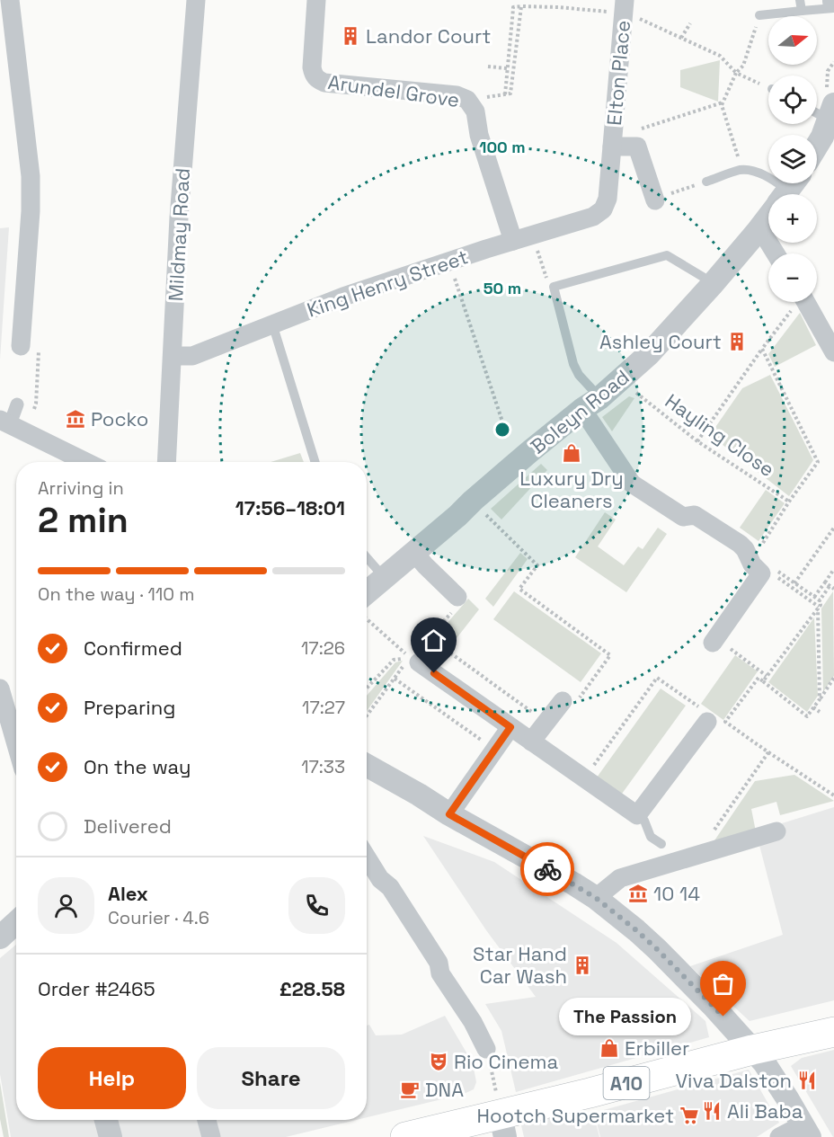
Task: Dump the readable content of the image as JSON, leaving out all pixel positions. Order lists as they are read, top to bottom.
{
  "streets": {
    "highway": ["A10"],
    "street": [
      "Elton Place",
      "Arundel Grove",
      "Mildmay Road",
      "King Henry Street",
      "Boleyn Road"
    ],
    "path": ["Hayling Close"]
  },
  "crossings": [
    ["Elton Place", "King Henry Street"],
    ["Arundel Grove", "King Henry Street"],
    ["Mildmay Road", "King Henry Street"]
  ],
  "places": {
    "building": ["Landor Court", "Ashley Court", "Star Hand Car Wash"],
    "museum": ["Pocko", "10 14"],
    "shop": ["Luxury Dry Cleaners", "Erbiller"],
    "other": ["The Passion"],
    "theatre": ["Rio Cinema"],
    "restaurant": ["Viva Dalston", "Ali Baba"],
    "cafe": ["DNA"],
    "supermarket": ["Hootch Supermarket"]
  },
  "north": "right",
  "page": {
    "map_buttons": ["+", "−"],
    "heading": ["2 min", "Arriving in", "17:56–18:01"],
    "panel": [
      "Alex",
      "Courier · 4.6",
      "Order #2465",
      "£28.58"
    ],
    "bar": "On the way · 110 m",
    "list": [
      ["Confirmed", "17:26"],
      ["Preparing", "17:27"],
      ["On the way", "17:33"],
      "Delivered"
    ],
    "bubble": "The Passion",
    "buttons": ["Help", "Share"]
  },
  "rings": ["100 m", "50 m"]
}
